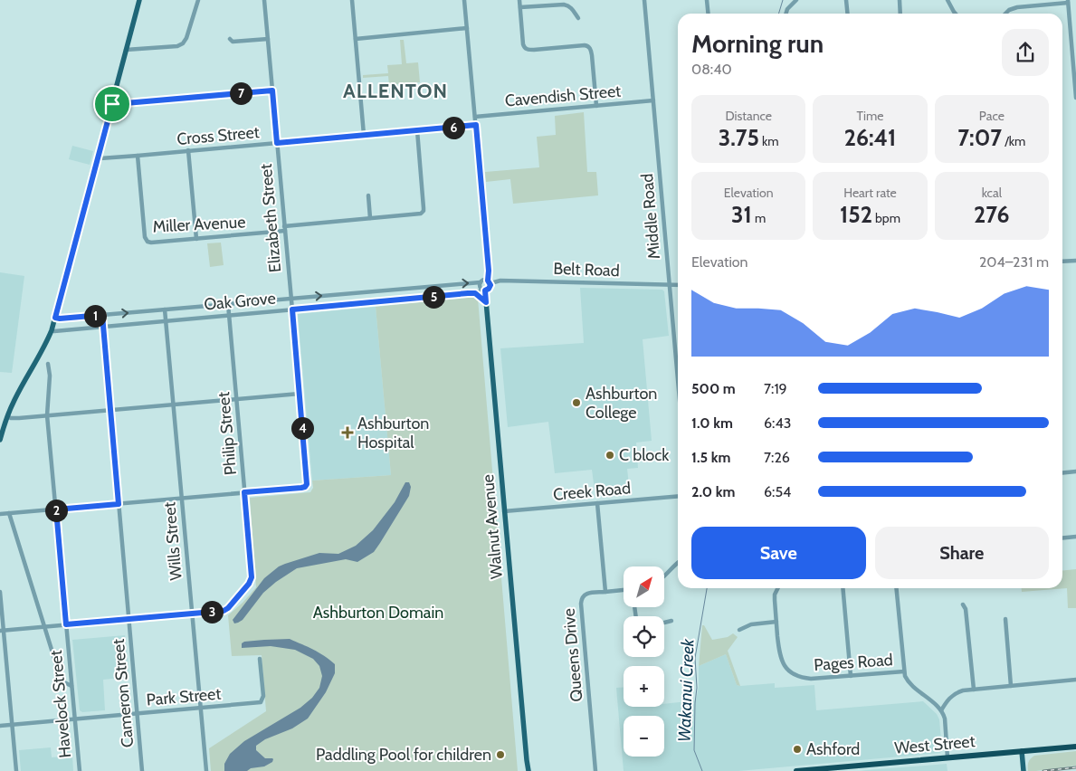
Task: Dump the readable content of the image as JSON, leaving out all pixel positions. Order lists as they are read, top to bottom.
{
  "streets": {
    "highway": ["West Street"],
    "main road": ["Walnut Avenue"],
    "street": [
      "Cavendish Street",
      "Cross Street",
      "Middle Road",
      "Elizabeth Street",
      "Miller Avenue",
      "Belt Road",
      "Oak Grove",
      "Philip Street",
      "Creek Road",
      "Wills Street",
      "Queens Drive",
      "Pages Road",
      "Cameron Street",
      "Park Street",
      "Havelock Street"
    ]
  },
  "crossings": [
    ["Cavendish Street", "Middle Road"],
    ["Cross Street", "Elizabeth Street"],
    ["Cross Street", "Miller Avenue"],
    ["Middle Road", "Belt Road"],
    ["Elizabeth Street", "Miller Avenue"],
    ["Elizabeth Street", "Oak Grove"],
    ["Elizabeth Street", "Philip Street"],
    ["Belt Road", "Oak Grove"],
    ["Belt Road", "Walnut Avenue"],
    ["Oak Grove", "Philip Street"],
    ["Oak Grove", "Walnut Avenue"],
    ["Oak Grove", "Wills Street"],
    ["Oak Grove", "Cameron Street"],
    ["Philip Street", "Wills Street"],
    ["Creek Road", "Walnut Avenue"],
    ["Wills Street", "Park Street"],
    ["Cameron Street", "Park Street"],
    ["Park Street", "Havelock Street"]
  ],
  "districts": ["ALLENTON"],
  "water": ["Wakanui Creek"],
  "parks": ["Ashburton Domain"],
  "places": {
    "other": [
      "Ashburton College",
      "C block",
      "Ashford",
      "Paddling Pool for children"
    ],
    "health": ["Ashburton Hospital"]
  },
  "north": "top right",
  "page": {
    "heading": ["Morning run", "08:40"],
    "pins": [
      "7",
      "6",
      "5",
      "1",
      "4",
      "2",
      "3"
    ],
    "stats": [
      ["Distance", "3.75 km"],
      ["Time", "26:41"],
      ["Pace", "7:07 /km"],
      ["Elevation", "31 m"],
      ["Heart rate", "152 bpm"],
      ["kcal", "276"]
    ],
    "chart": ["Elevation", "204–231 m"],
    "list": [
      {
        "name": "500 m",
        "note": "7:19"
      },
      {
        "name": "1.0 km",
        "note": "6:43"
      },
      {
        "name": "1.5 km",
        "note": "7:26"
      },
      {
        "name": "2.0 km",
        "note": "6:54"
      }
    ],
    "buttons": ["Save", "Share"],
    "map_buttons": ["+", "−"]
  }
}
